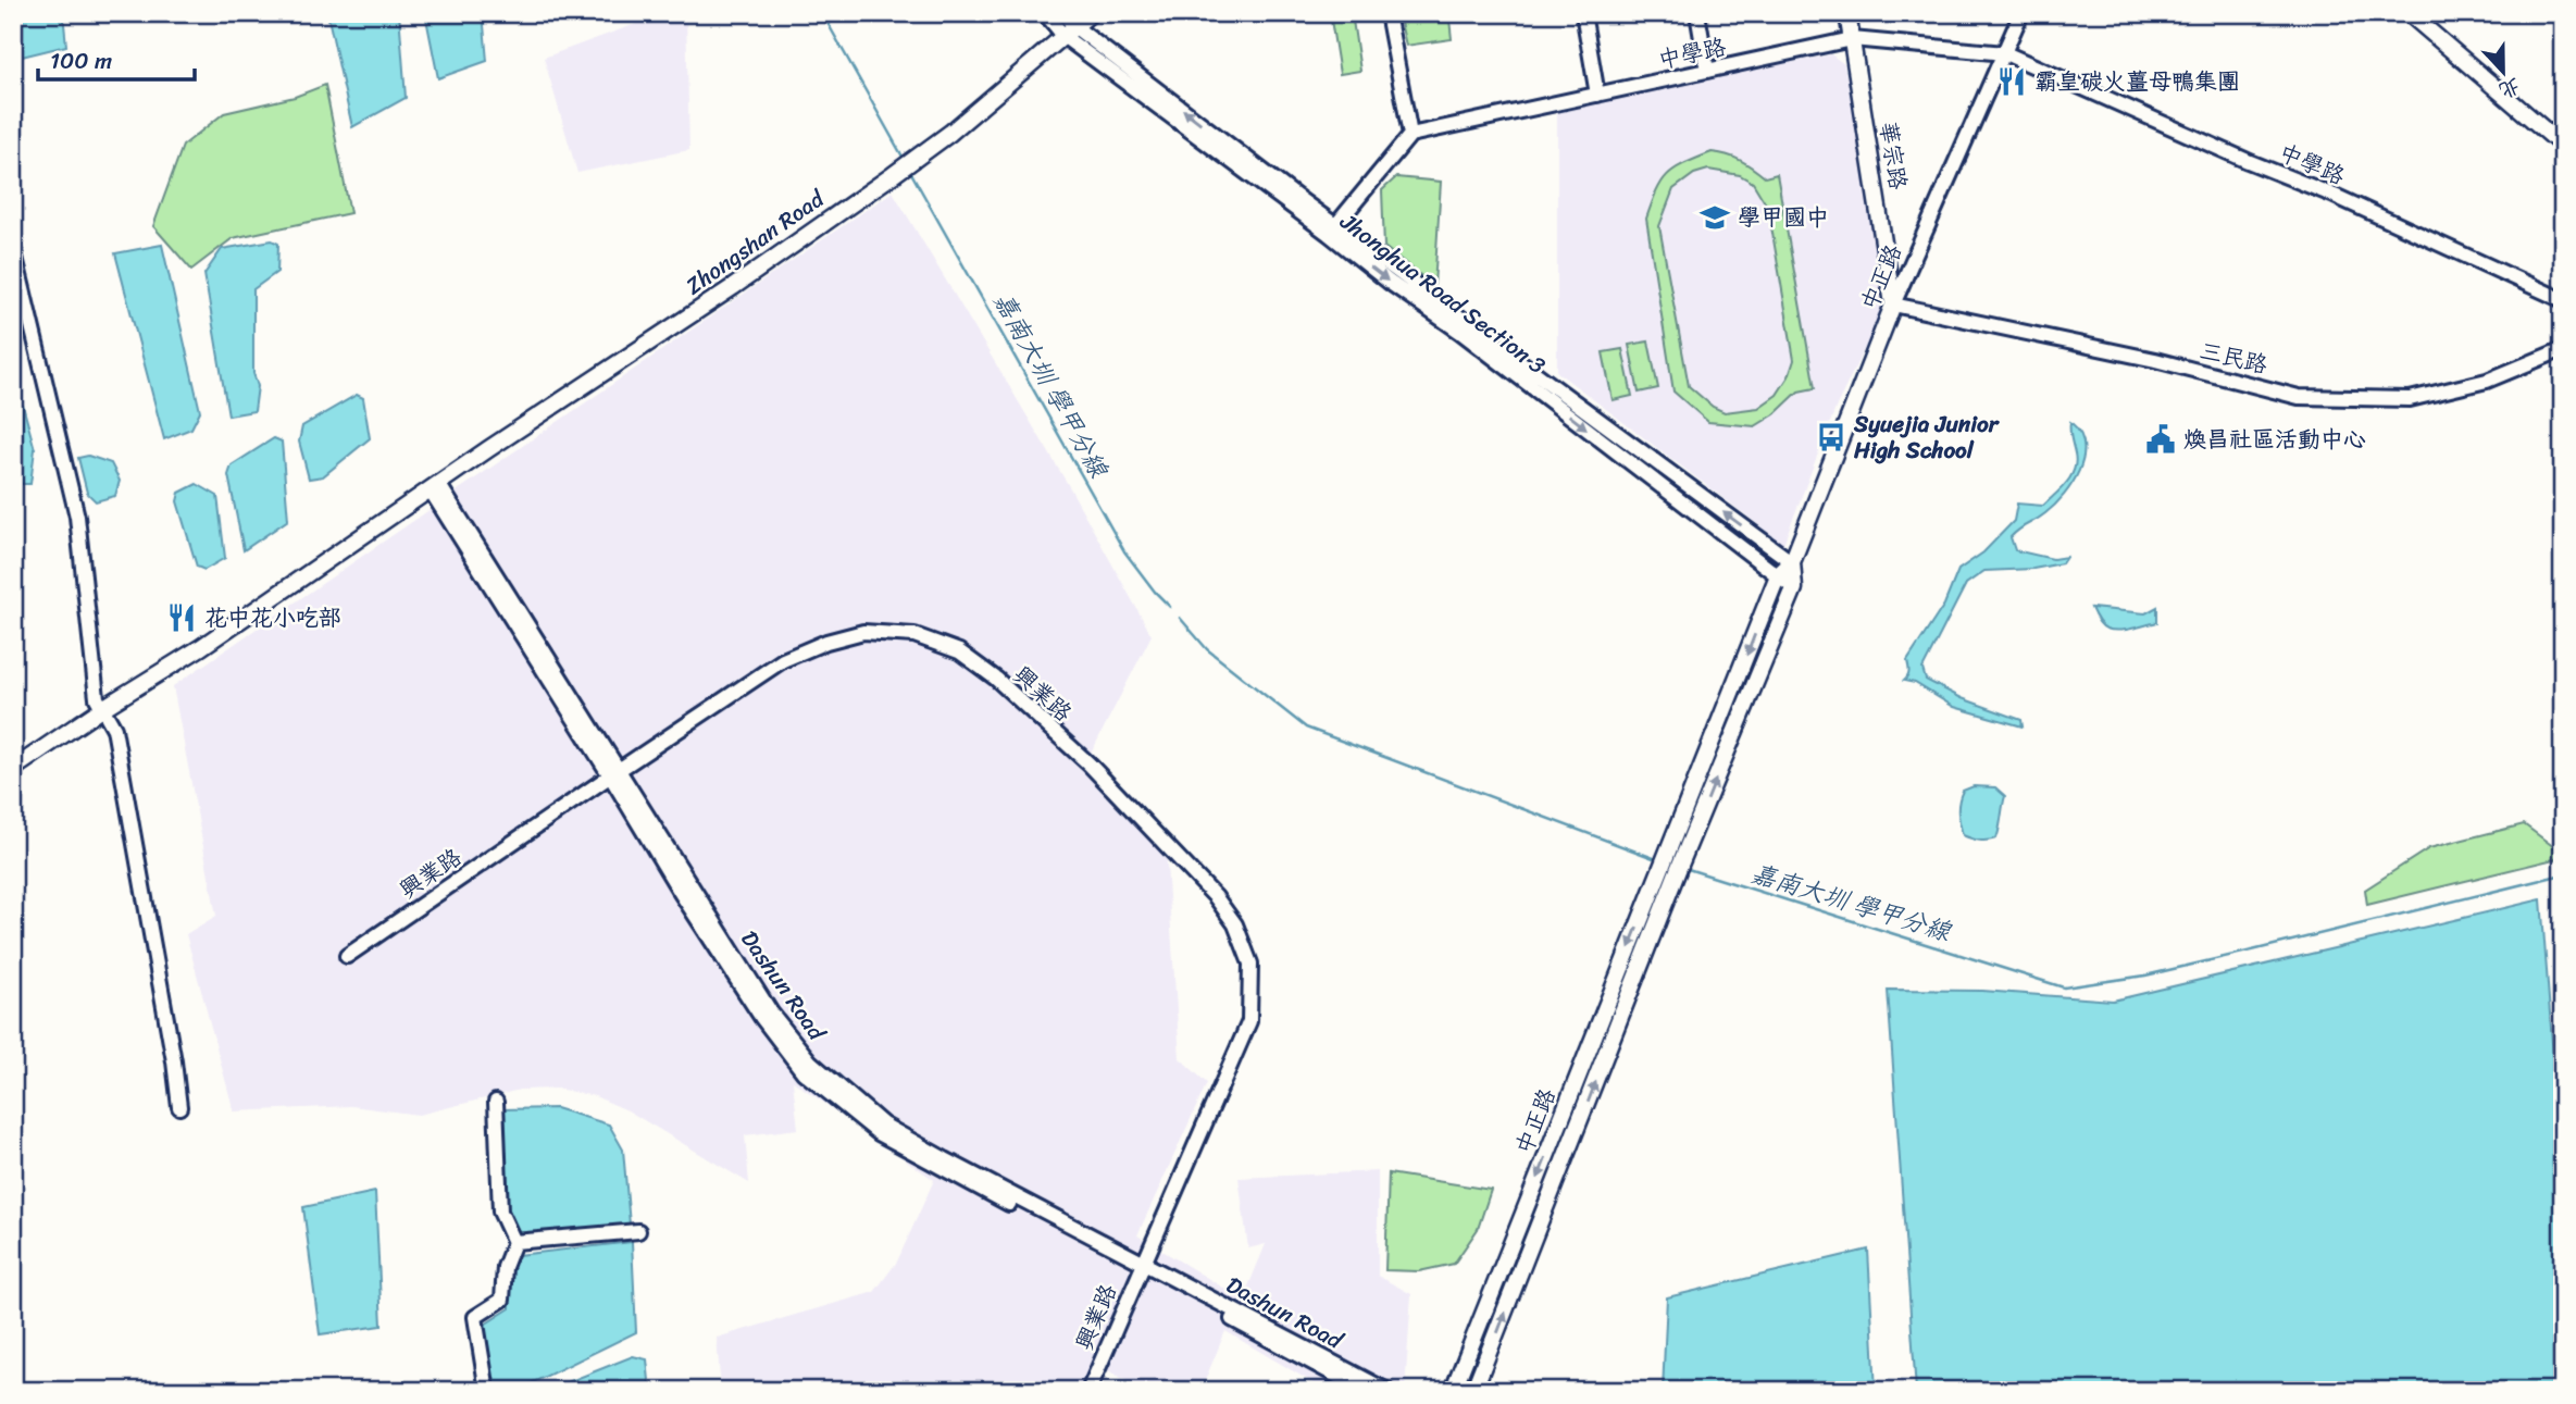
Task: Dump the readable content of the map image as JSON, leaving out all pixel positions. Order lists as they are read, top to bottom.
{
  "streets": {
    "main road": ["華宗路", "Zhongshan Road", "中正路"],
    "street": [
      "中學路",
      "Jhonghua Road Section 3",
      "三民路",
      "興業路",
      "Dashun Road"
    ]
  },
  "crossings": [
    ["中學路", "華宗路"],
    ["中學路", "中正路"],
    ["華宗路", "中正路"],
    ["華宗路", "三民路"],
    ["Zhongshan Road", "Jhonghua Road Section 3"],
    ["Zhongshan Road", "Dashun Road"],
    ["中正路", "Jhonghua Road Section 3"],
    ["中正路", "三民路"],
    ["興業路", "Dashun Road"]
  ],
  "water": ["嘉南大圳 學甲分線"],
  "places": {
    "restaurant": ["霸皇碳火薑母鴨集團", "花中花小吃部"],
    "school or university": ["學甲國中"],
    "bus stop": ["Syuejia Junior High School"],
    "public building": ["煥昌社區活動中心"]
  },
  "scale_bar": "100 m",
  "north": "bottom"
}
